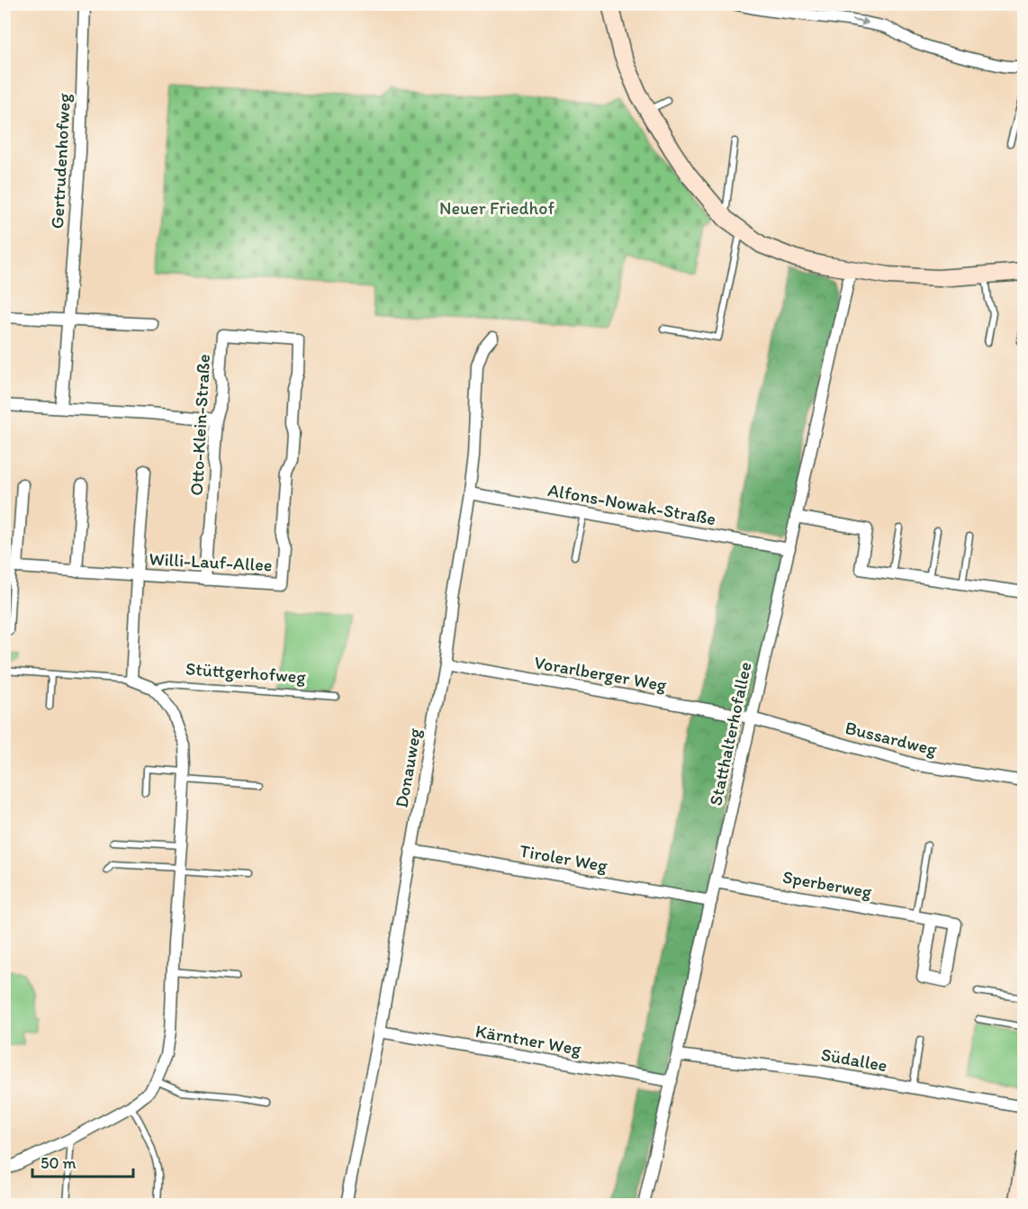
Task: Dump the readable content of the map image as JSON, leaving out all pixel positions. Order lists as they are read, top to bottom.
{
  "streets": {
    "street": [
      "Gertrudenhofweg",
      "Otto-Klein-Straße",
      "Alfons-Nowak-Straße",
      "Willi-Lauf-Allee",
      "Stüttgerhofweg",
      "Vorarlberger Weg",
      "Statthalterhofallee",
      "Bussardweg",
      "Donauweg",
      "Tiroler Weg",
      "Sperberweg",
      "Kärntner Weg",
      "Südallee"
    ]
  },
  "crossings": [
    ["Otto-Klein-Straße", "Willi-Lauf-Allee"],
    ["Alfons-Nowak-Straße", "Statthalterhofallee"],
    ["Alfons-Nowak-Straße", "Donauweg"],
    ["Willi-Lauf-Allee", "Stüttgerhofweg"],
    ["Vorarlberger Weg", "Statthalterhofallee"],
    ["Vorarlberger Weg", "Bussardweg"],
    ["Vorarlberger Weg", "Donauweg"],
    ["Statthalterhofallee", "Bussardweg"],
    ["Statthalterhofallee", "Tiroler Weg"],
    ["Statthalterhofallee", "Sperberweg"],
    ["Statthalterhofallee", "Kärntner Weg"],
    ["Statthalterhofallee", "Südallee"],
    ["Donauweg", "Tiroler Weg"],
    ["Donauweg", "Kärntner Weg"]
  ],
  "parks": ["Neuer Friedhof"],
  "scale_bar": "50 m"
}
